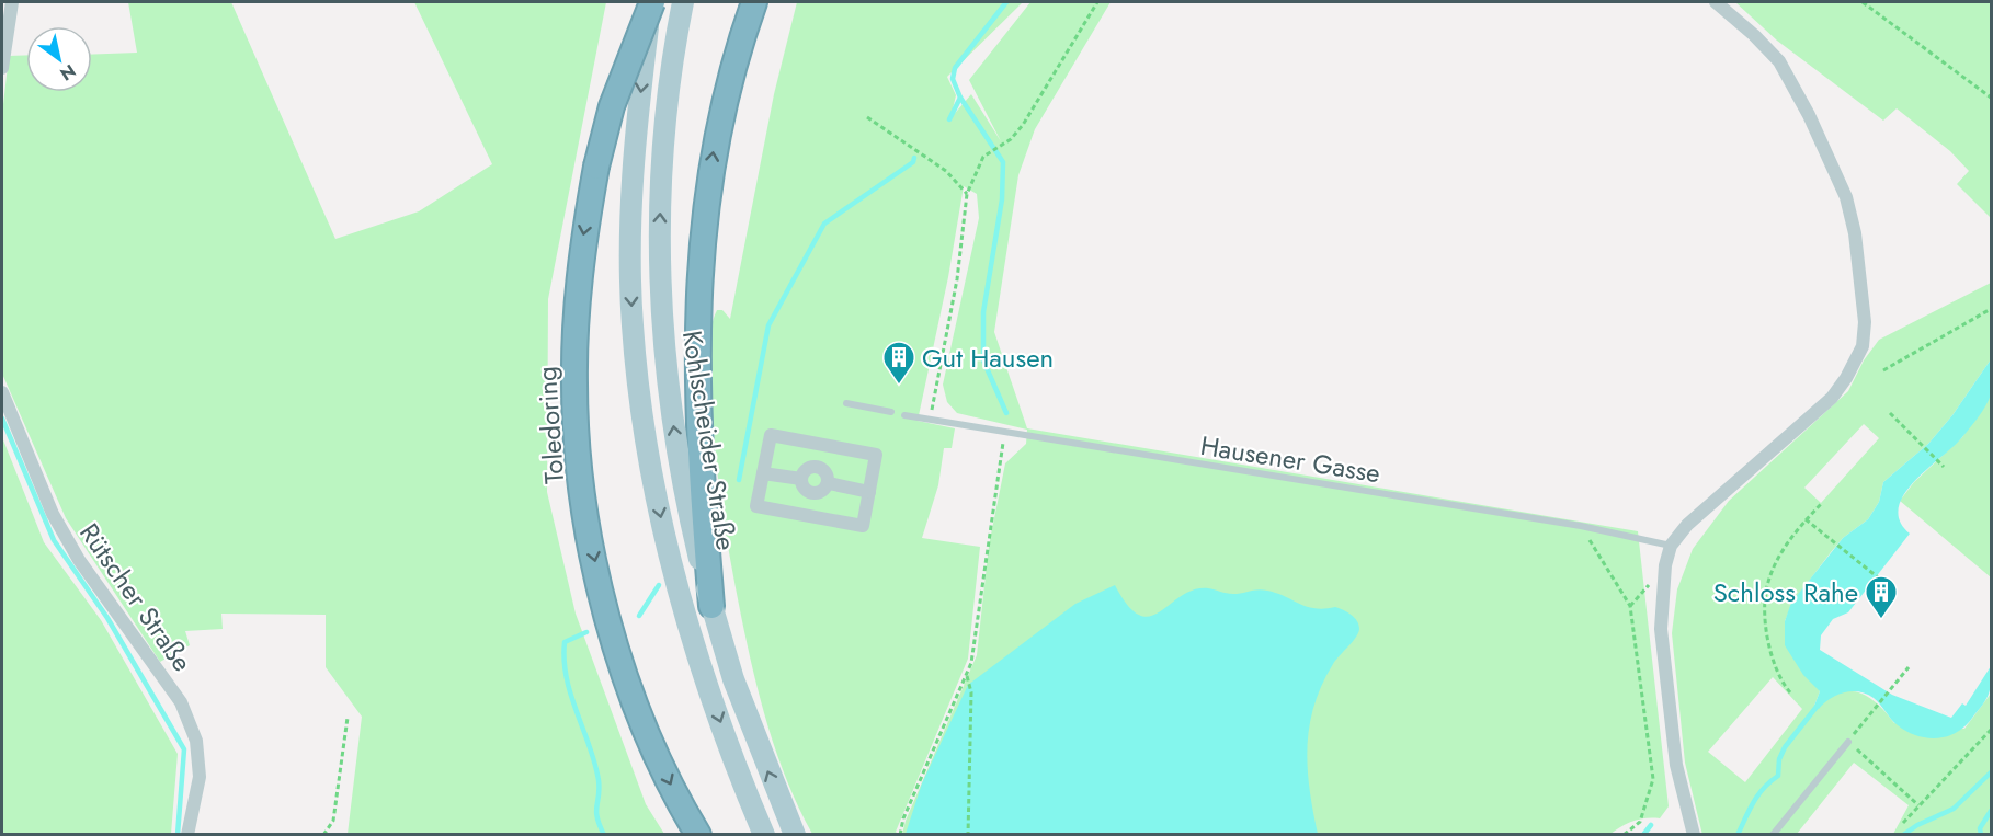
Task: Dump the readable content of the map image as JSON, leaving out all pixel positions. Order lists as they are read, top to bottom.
{
  "streets": {
    "highway": ["Toledoring"],
    "main road": ["Kohlscheider Straße"],
    "street": ["Rütscher Straße"],
    "lane": ["Hausener Gasse"]
  },
  "places": {
    "building": ["Gut Hausen", "Schloss Rahe"]
  },
  "north": "bottom right"
}
